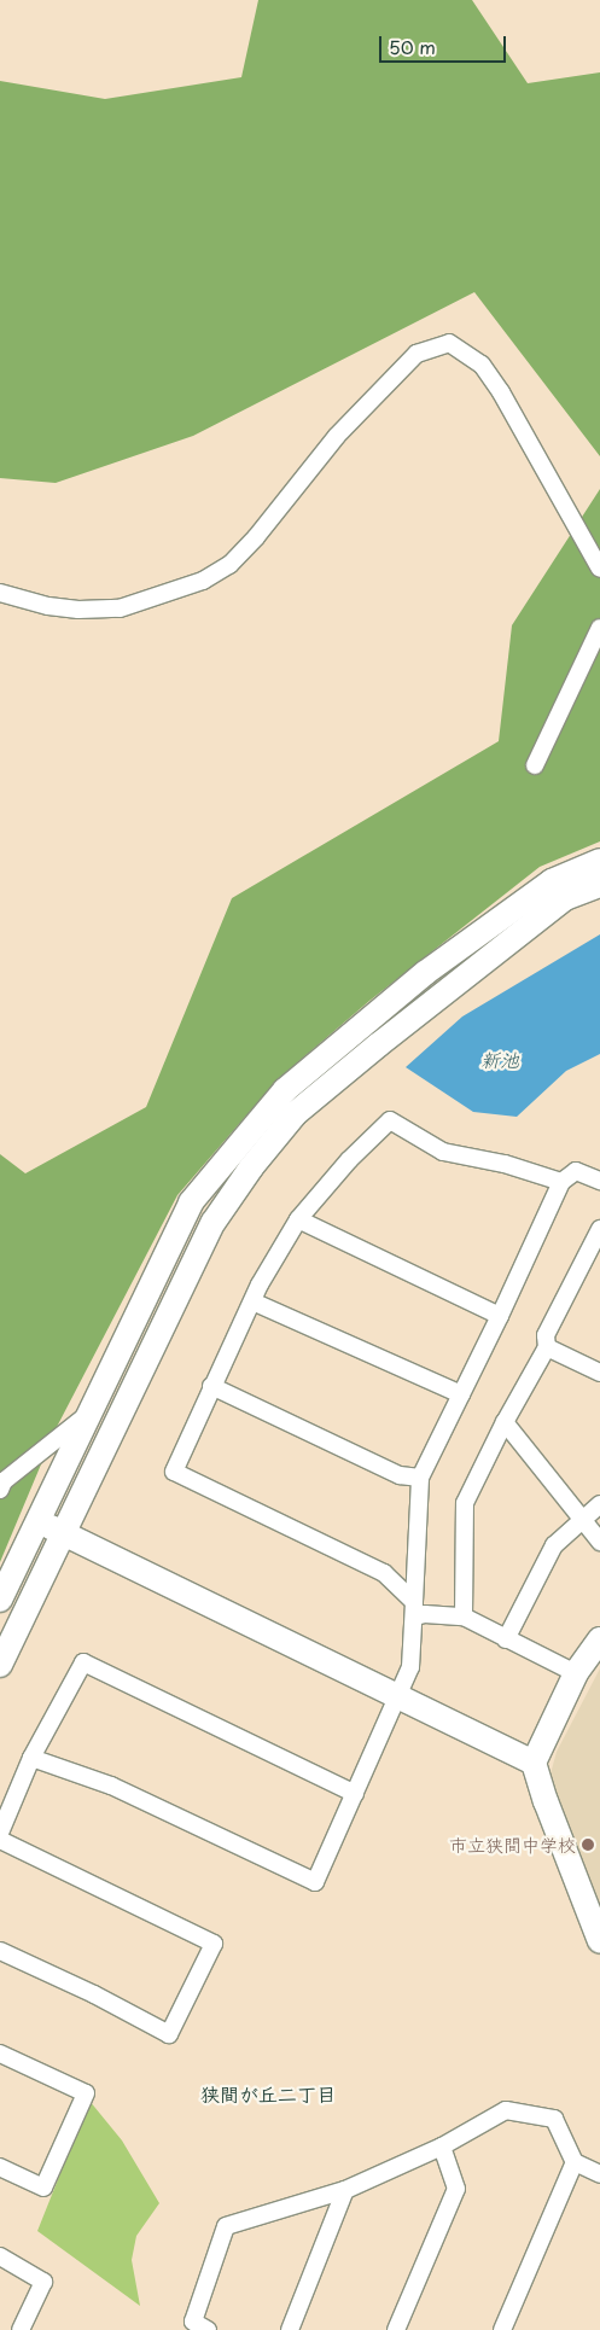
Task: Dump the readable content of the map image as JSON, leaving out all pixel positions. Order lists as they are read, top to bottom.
{
  "districts": ["狭間が丘二丁目"],
  "water": ["新池"],
  "places": ["市立狭間中学校"],
  "scale_bar": "50 m"
}
